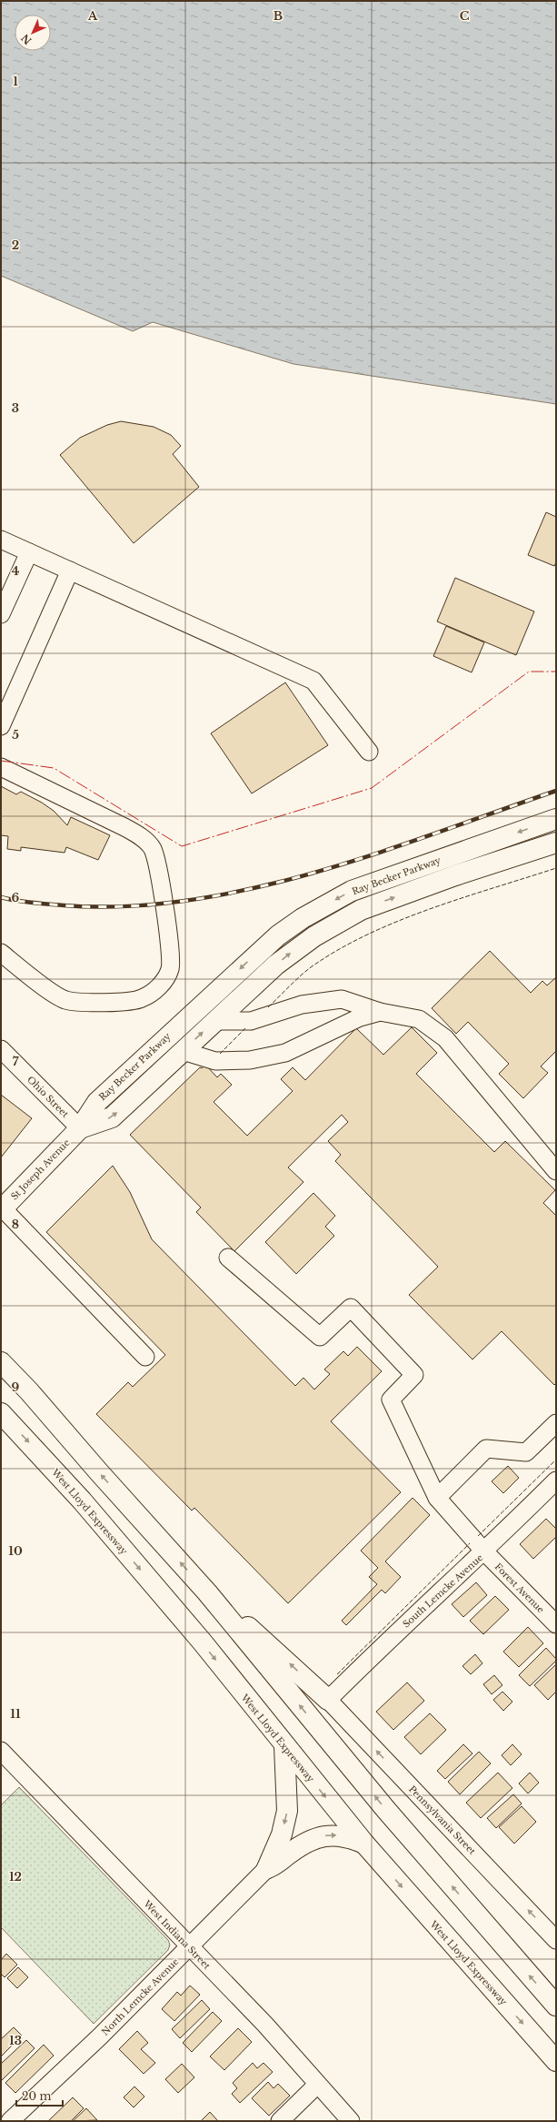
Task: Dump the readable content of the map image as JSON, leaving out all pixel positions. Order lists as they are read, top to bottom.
{
  "streets": {
    "main road": ["Ray Becker Parkway", "St Joseph Avenue", "West Lloyd Expressway"],
    "street": [
      "Ohio Street",
      "Forest Avenue",
      "South Lemcke Avenue",
      "Pennsylvania Street",
      "West Indiana Street",
      "North Lemcke Avenue"
    ]
  },
  "crossings": [
    ["Ray Becker Parkway", "Ohio Street"],
    ["Ray Becker Parkway", "St Joseph Avenue"],
    ["Ohio Street", "St Joseph Avenue"],
    ["Forest Avenue", "South Lemcke Avenue"],
    ["South Lemcke Avenue", "Pennsylvania Street"],
    ["West Indiana Street", "North Lemcke Avenue"]
  ],
  "one_way": ["Pennsylvania Street"],
  "scale_bar": "20 m",
  "north": "bottom left",
  "grid": {
    "columns": ["A", "B", "C"],
    "rows": [
      "1",
      "2",
      "3",
      "4",
      "5",
      "6",
      "7",
      "8",
      "9",
      "10",
      "11",
      "12",
      "13"
    ]
  }
}
